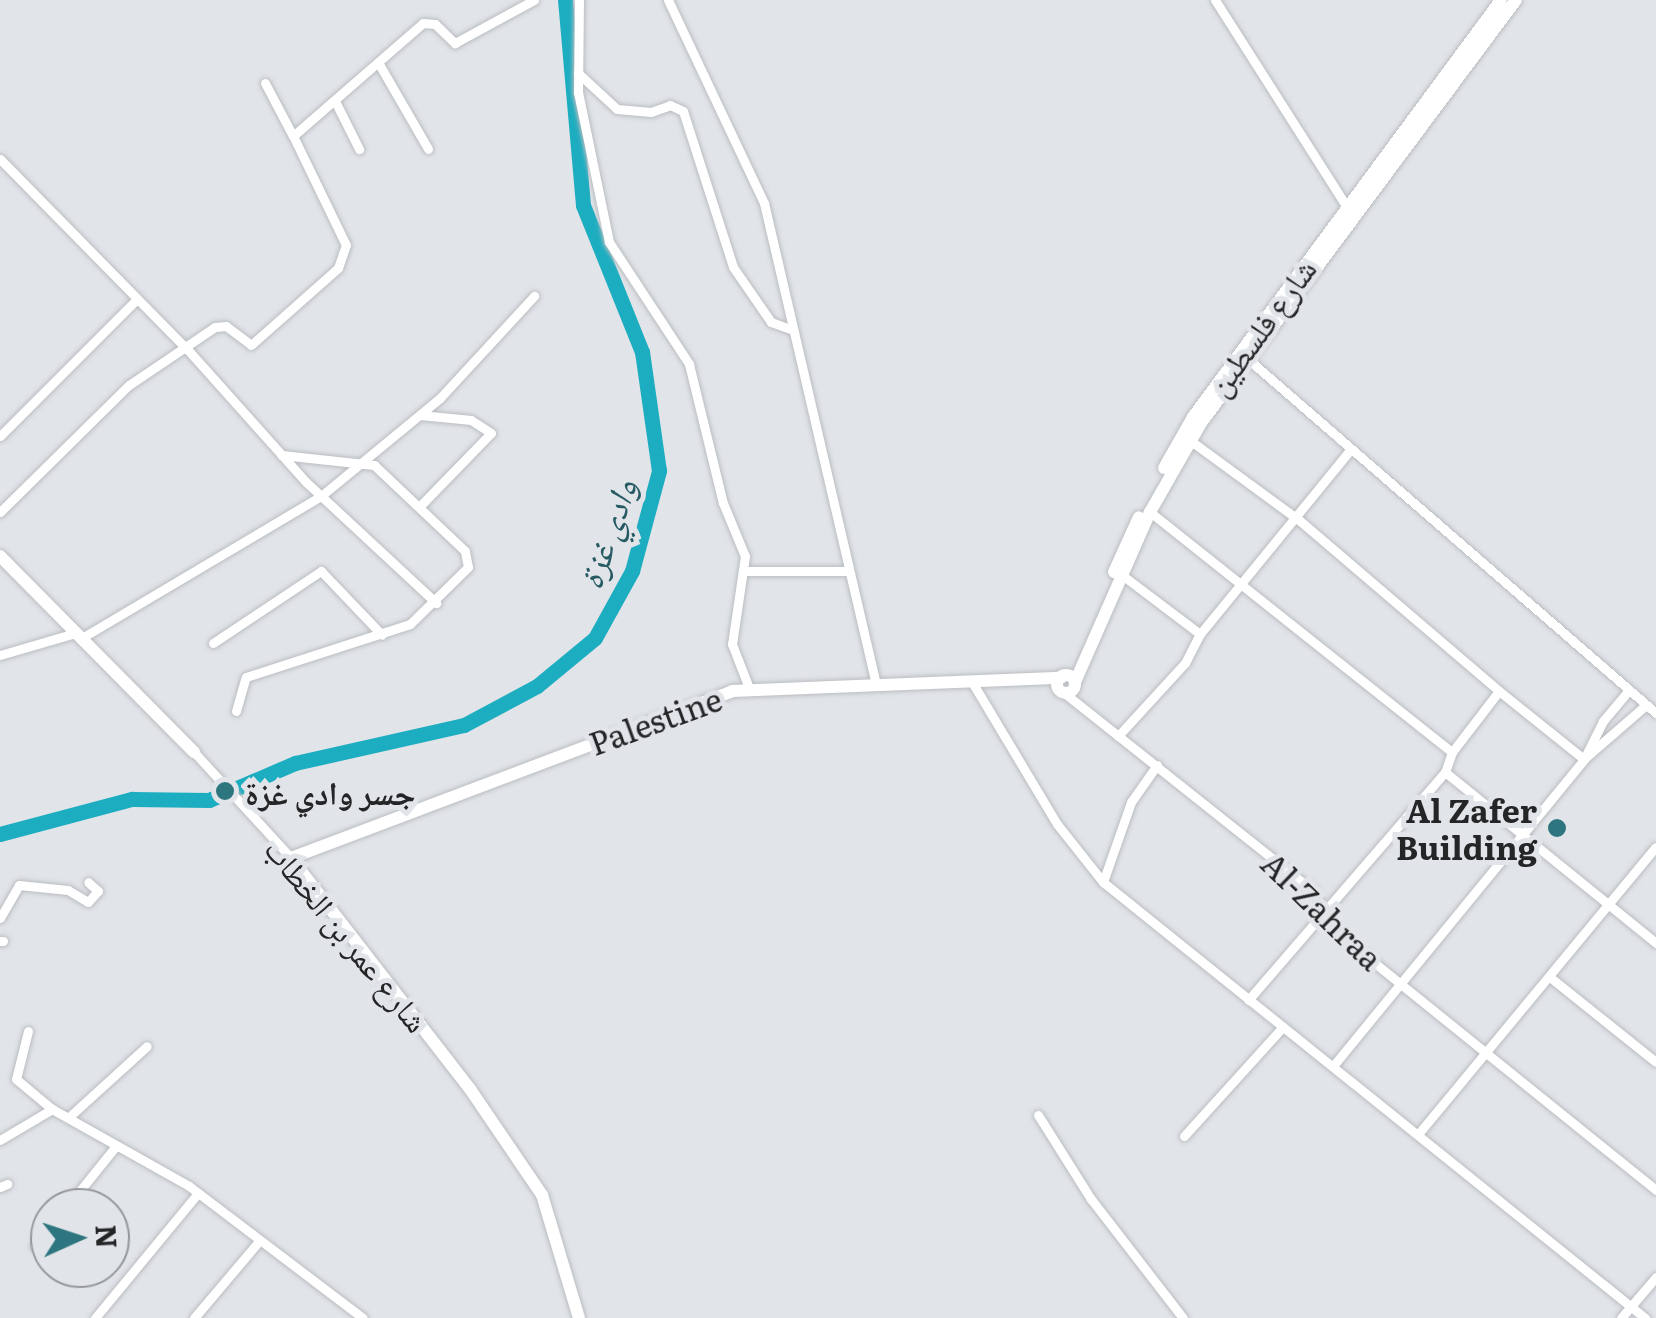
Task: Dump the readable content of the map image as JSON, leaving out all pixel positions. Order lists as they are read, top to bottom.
{
  "streets": {
    "street": [
      "شارع فلسطين",
      "Palestine",
      "Al-Zahraa",
      "شارع عمر بن الخطاب"
    ]
  },
  "crossings": [
    ["شارع فلسطين", "Palestine"],
    ["شارع فلسطين", "Al-Zahraa"],
    ["Palestine", "Al-Zahraa"],
    ["Palestine", "شارع عمر بن الخطاب"]
  ],
  "water": ["وادي غزة"],
  "places": ["جسر وادي غزة", "Al Zafer Building"],
  "north": "right"
}
